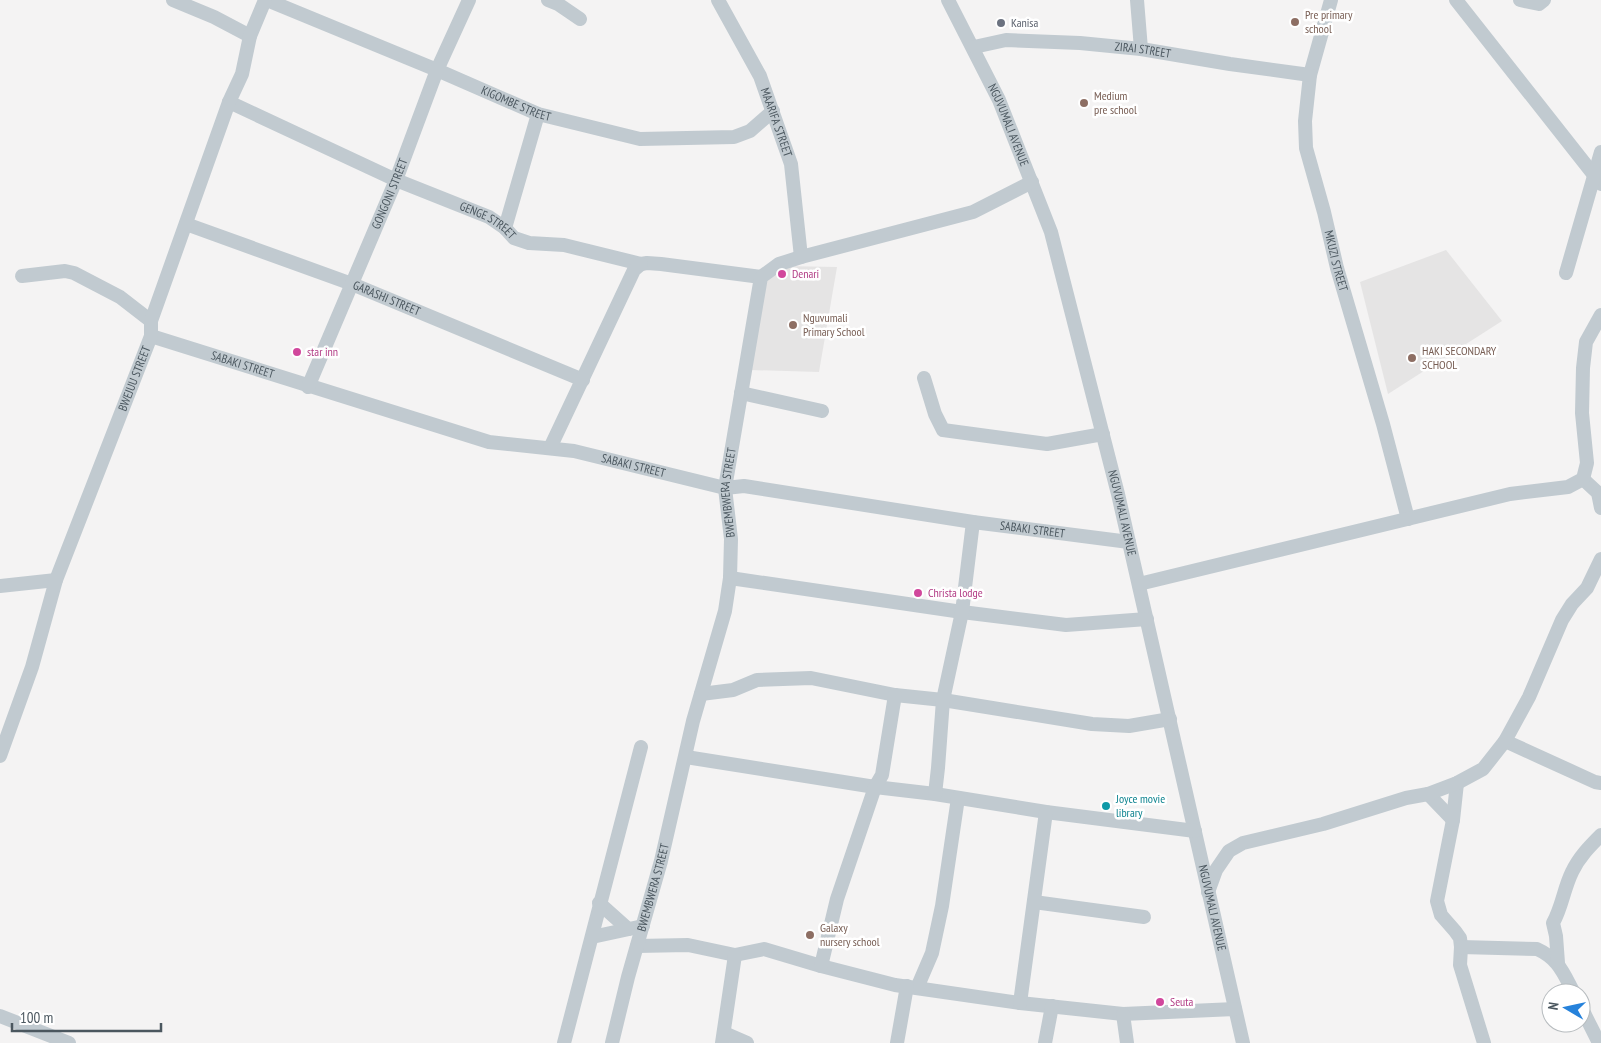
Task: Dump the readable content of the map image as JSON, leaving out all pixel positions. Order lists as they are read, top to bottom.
{
  "streets": {
    "street": [
      "ZIRAI STREET",
      "KIGOMBE STREET",
      "MAARIFA STREET",
      "NGUVUMALI AVENUE",
      "GONGONI STREET",
      "GENGE STREET",
      "MKUZI STREET",
      "GARASHI STREET",
      "SABAKI STREET",
      "BWEJUU STREET",
      "BWEMBWERA STREET"
    ]
  },
  "crossings": [
    ["ZIRAI STREET", "NGUVUMALI AVENUE"],
    ["ZIRAI STREET", "MKUZI STREET"],
    ["KIGOMBE STREET", "MAARIFA STREET"],
    ["KIGOMBE STREET", "GONGONI STREET"],
    ["KIGOMBE STREET", "BWEJUU STREET"],
    ["NGUVUMALI AVENUE", "SABAKI STREET"],
    ["GONGONI STREET", "GENGE STREET"],
    ["GONGONI STREET", "GARASHI STREET"],
    ["GONGONI STREET", "SABAKI STREET"],
    ["GENGE STREET", "BWEJUU STREET"],
    ["GENGE STREET", "BWEMBWERA STREET"],
    ["GARASHI STREET", "BWEJUU STREET"],
    ["SABAKI STREET", "BWEJUU STREET"],
    ["SABAKI STREET", "BWEMBWERA STREET"]
  ],
  "places": [
    "Pre primary school",
    "Kanisa",
    "Medium pre school",
    "Denari",
    "Nguvumali Primary School",
    "star inn",
    "HAKI SECONDARY SCHOOL",
    "Christa lodge",
    "Joyce movie library",
    "Galaxy nursery school",
    "Seuta"
  ],
  "scale_bar": "100 m",
  "north": "left"
}
